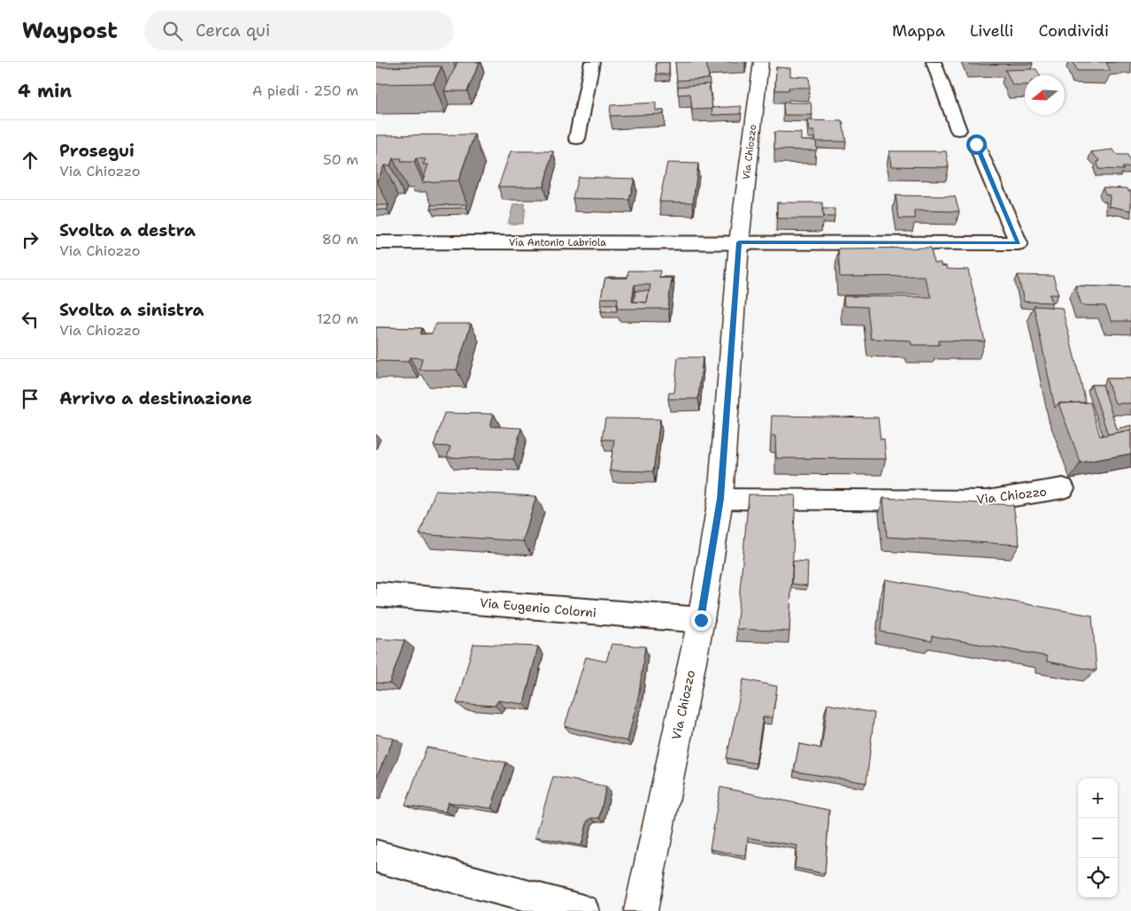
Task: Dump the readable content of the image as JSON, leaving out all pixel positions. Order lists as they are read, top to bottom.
{
  "streets": {
    "street": ["Via Chiozzo", "Via Antonio Labriola", "Via Eugenio Colorni"]
  },
  "crossings": [
    ["Via Chiozzo", "Via Antonio Labriola"],
    ["Via Chiozzo", "Via Eugenio Colorni"]
  ],
  "north": "left",
  "page": {
    "header": "Waypost",
    "search": "Cerca qui",
    "nav": ["Mappa", "Livelli", "Condividi"],
    "heading": ["4 min", "A piedi · 250 m"],
    "list": [
      ["Prosegui", "Via Chiozzo", "50 m"],
      ["Svolta a destra", "Via Chiozzo", "80 m"],
      ["Svolta a sinistra", "Via Chiozzo", "120 m"],
      "Arrivo a destinazione"
    ],
    "map_buttons": ["+", "−"]
  }
}
